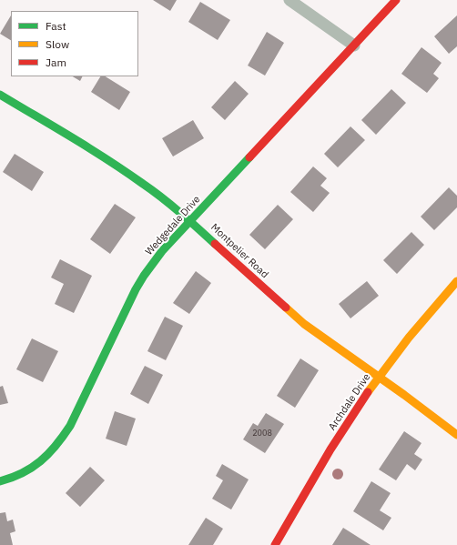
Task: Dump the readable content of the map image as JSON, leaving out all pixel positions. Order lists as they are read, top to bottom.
{
  "streets": {
    "street": ["Wedgedale Drive", "Montpelier Road", "Archdale Drive"]
  },
  "crossings": [
    ["Wedgedale Drive", "Montpelier Road"],
    ["Montpelier Road", "Archdale Drive"]
  ],
  "house_numbers": ["2008"],
  "legend": ["Fast", "Slow", "Jam"]
}
